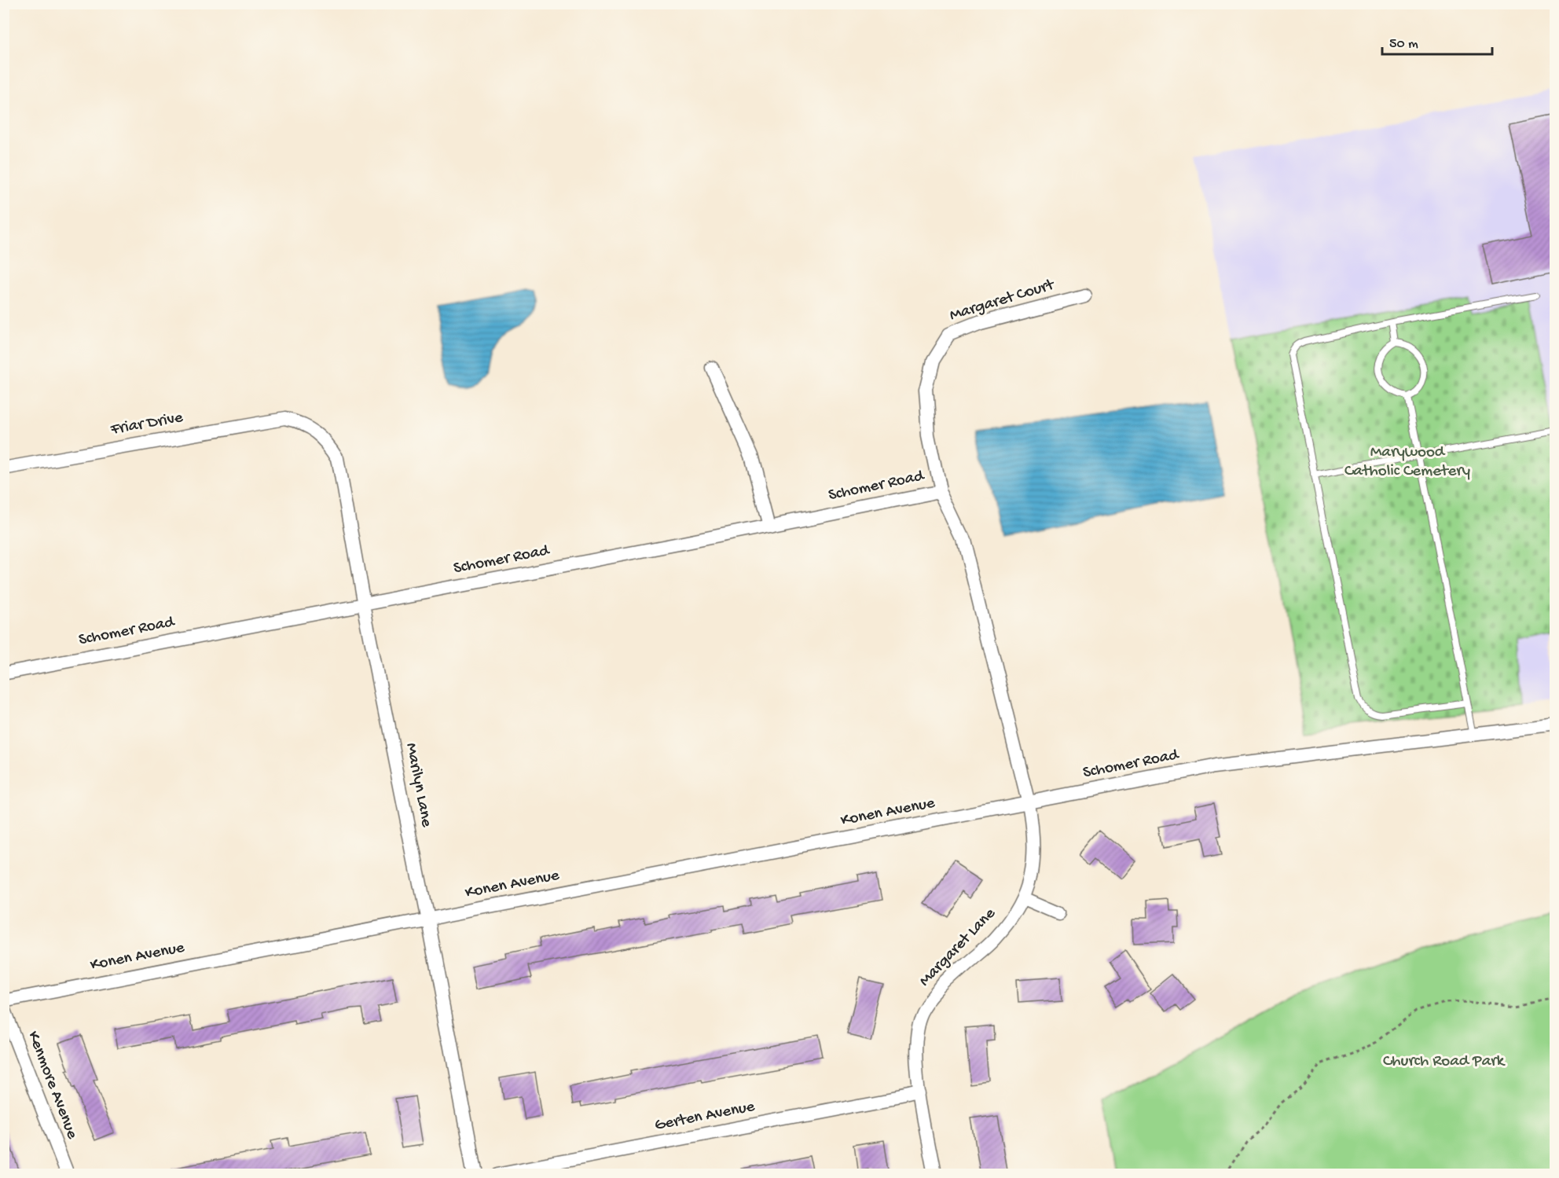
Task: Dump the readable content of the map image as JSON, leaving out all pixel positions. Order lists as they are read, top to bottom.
{
  "streets": {
    "street": [
      "Margaret Court",
      "Friar Drive",
      "Schomer Road",
      "Marilyn Lane",
      "Konen Avenue",
      "Margaret Lane",
      "Kenmore Avenue",
      "Gerten Avenue"
    ]
  },
  "crossings": [
    ["Margaret Court", "Schomer Road"],
    ["Friar Drive", "Marilyn Lane"],
    ["Schomer Road", "Marilyn Lane"],
    ["Schomer Road", "Konen Avenue"],
    ["Schomer Road", "Margaret Lane"],
    ["Marilyn Lane", "Konen Avenue"],
    ["Konen Avenue", "Margaret Lane"],
    ["Margaret Lane", "Gerten Avenue"]
  ],
  "parks": ["Marywood Catholic Cemetery", "Church Road Park"],
  "scale_bar": "50 m"
}
